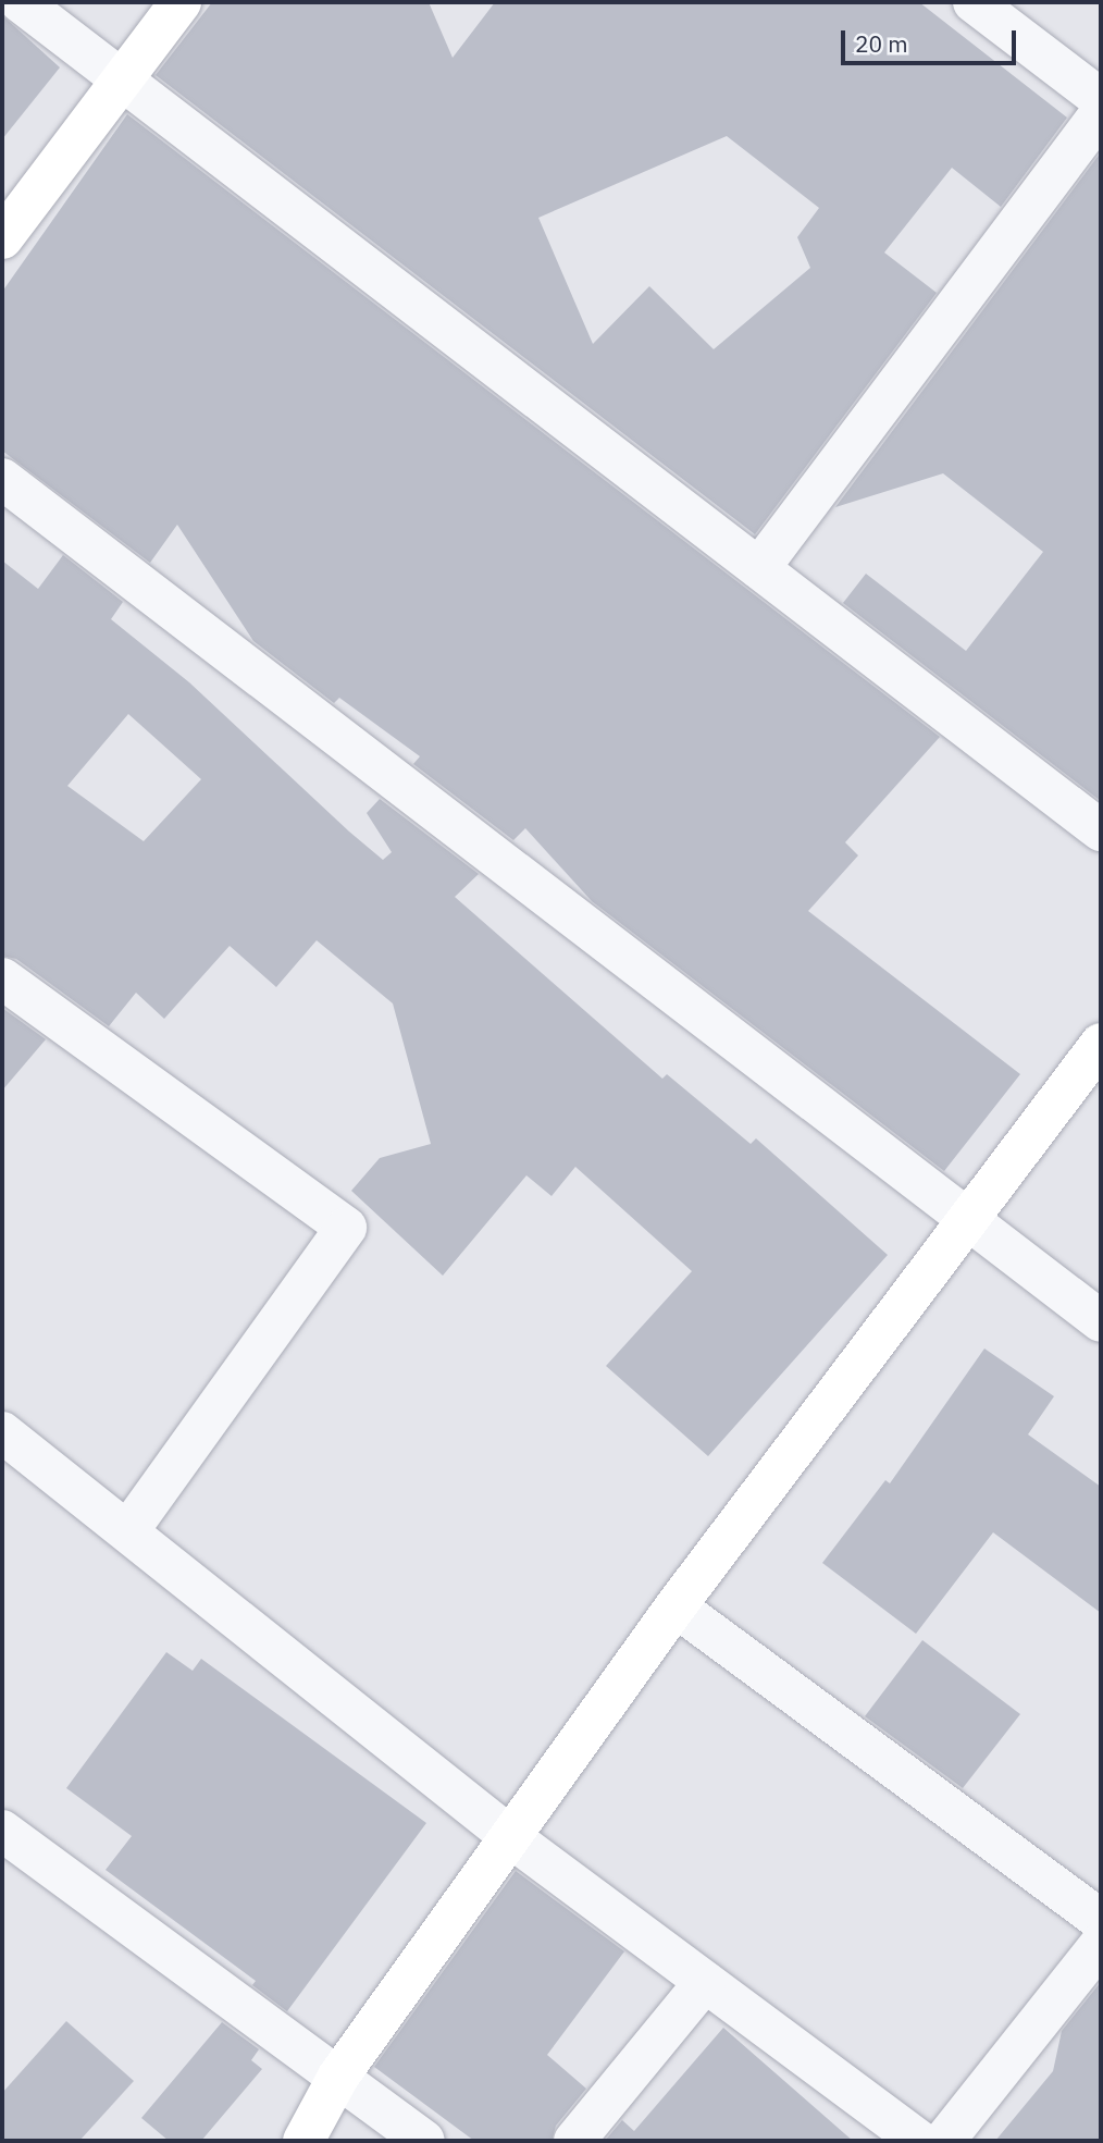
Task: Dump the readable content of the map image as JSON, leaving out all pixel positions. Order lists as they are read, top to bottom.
{
  "scale_bar": "20 m"
}
